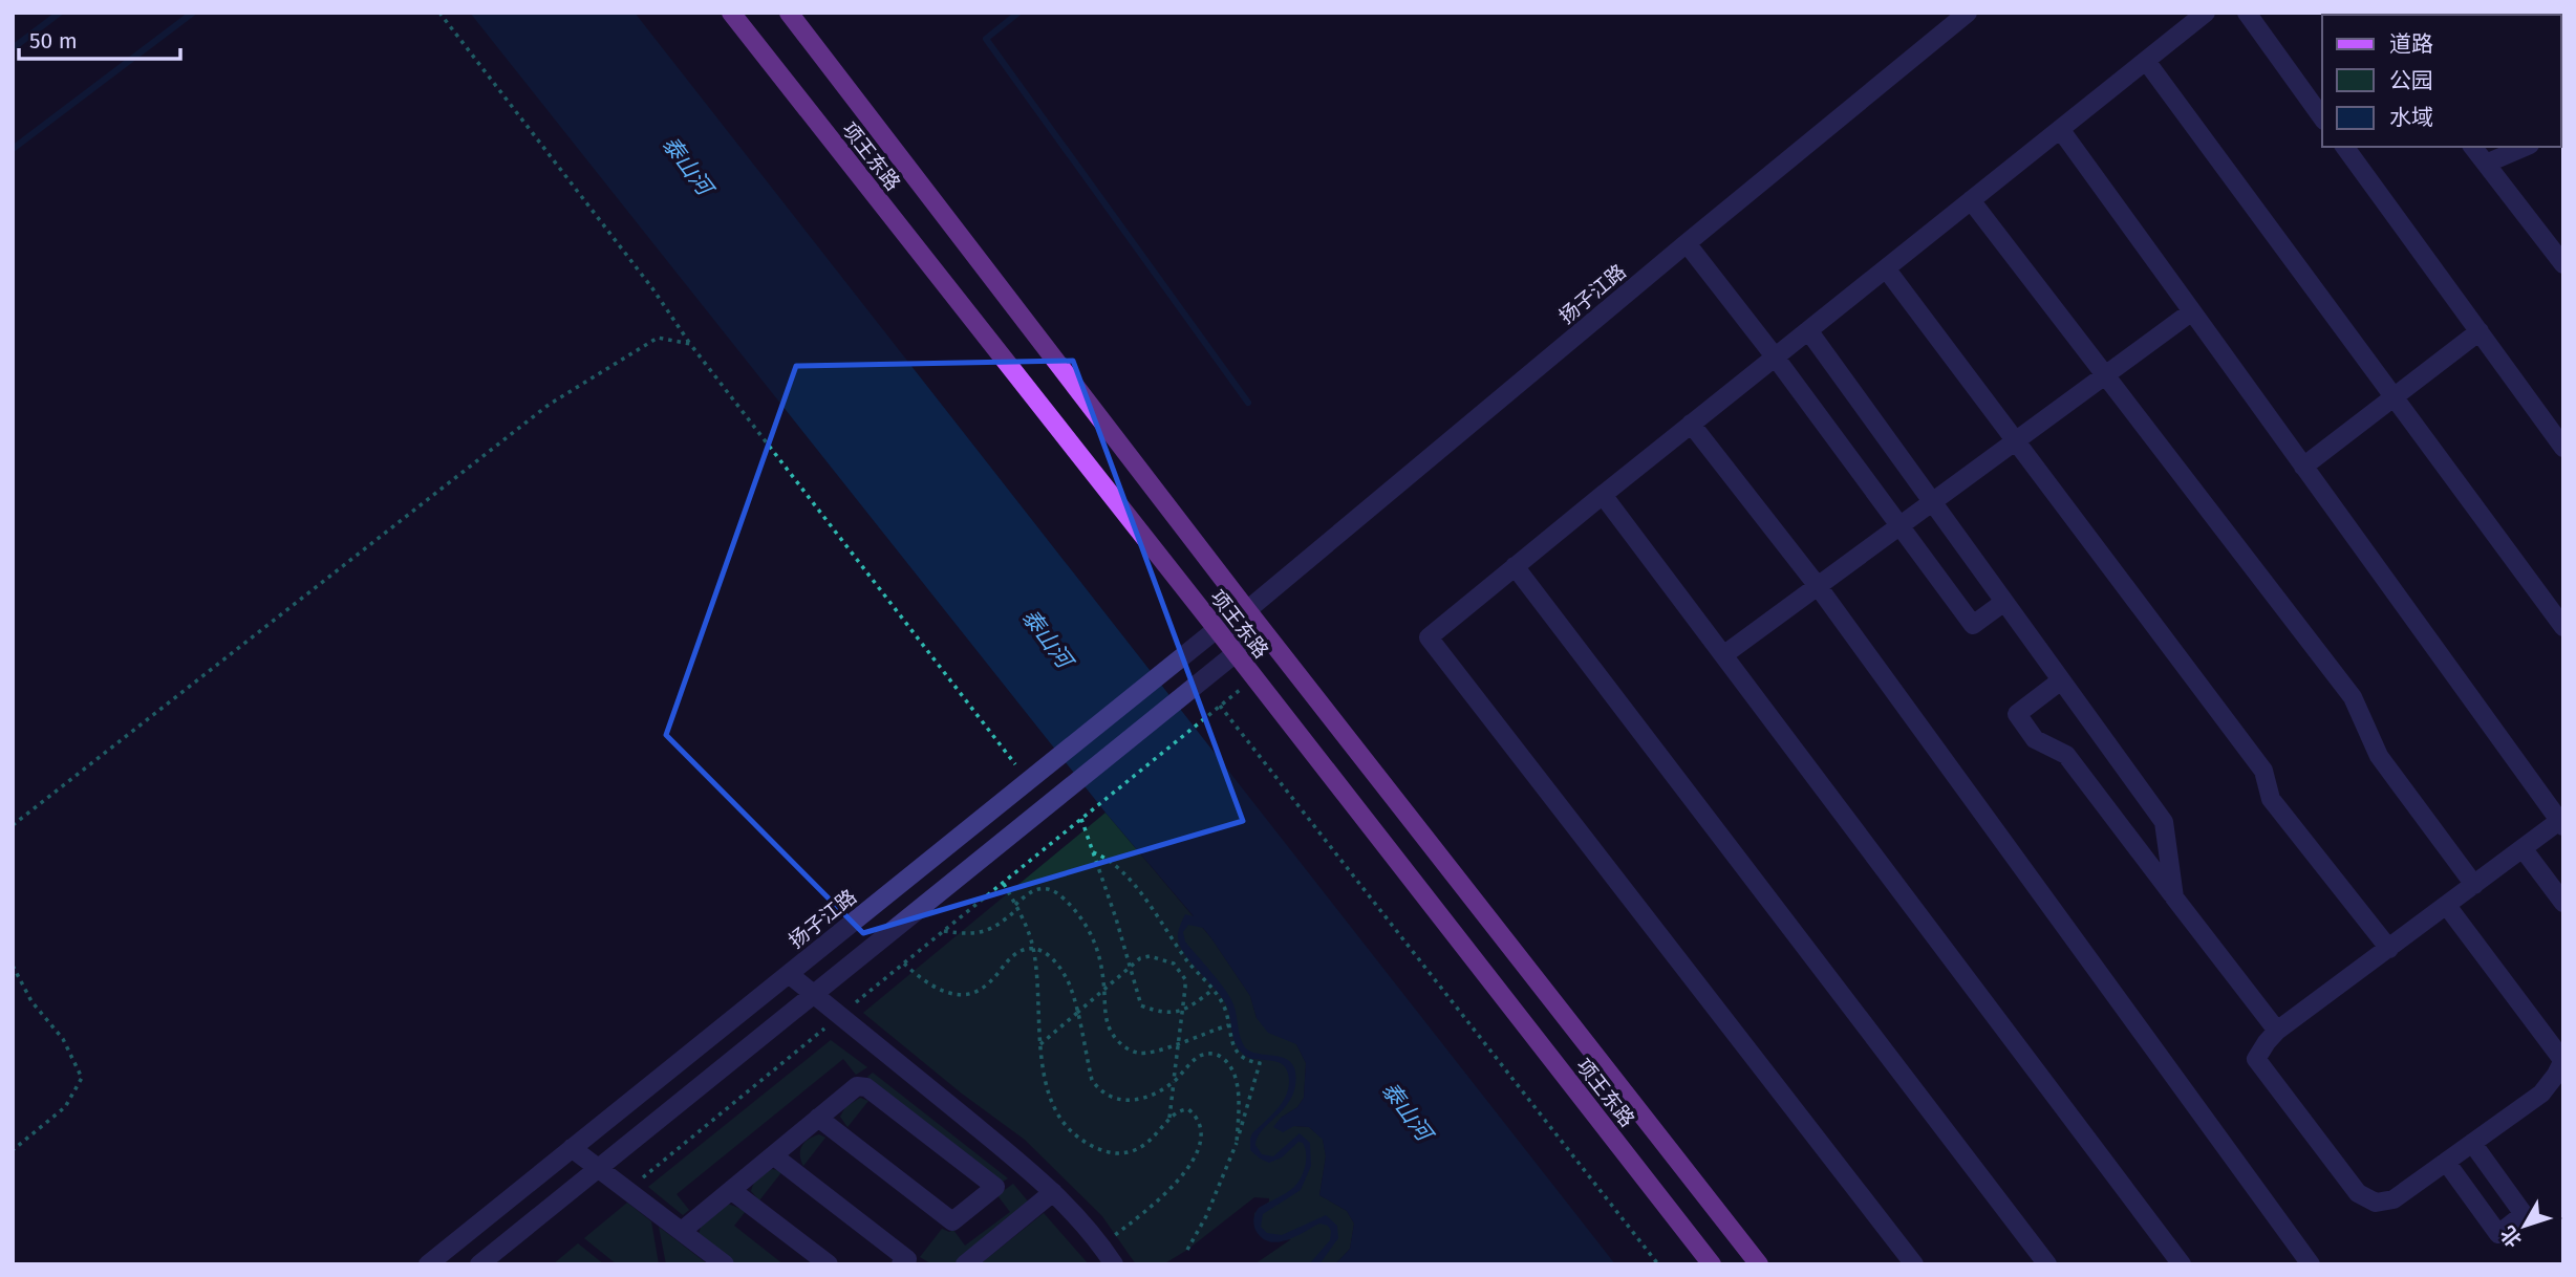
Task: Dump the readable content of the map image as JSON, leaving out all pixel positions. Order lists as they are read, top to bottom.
{
  "streets": {
    "main road": ["项王东路"],
    "street": ["扬子江路"]
  },
  "crossings": [
    ["项王东路", "扬子江路"]
  ],
  "water": ["泰山河"],
  "legend": ["道路", "公园", "水域"],
  "scale_bar": "50 m",
  "north": "bottom left"
}
